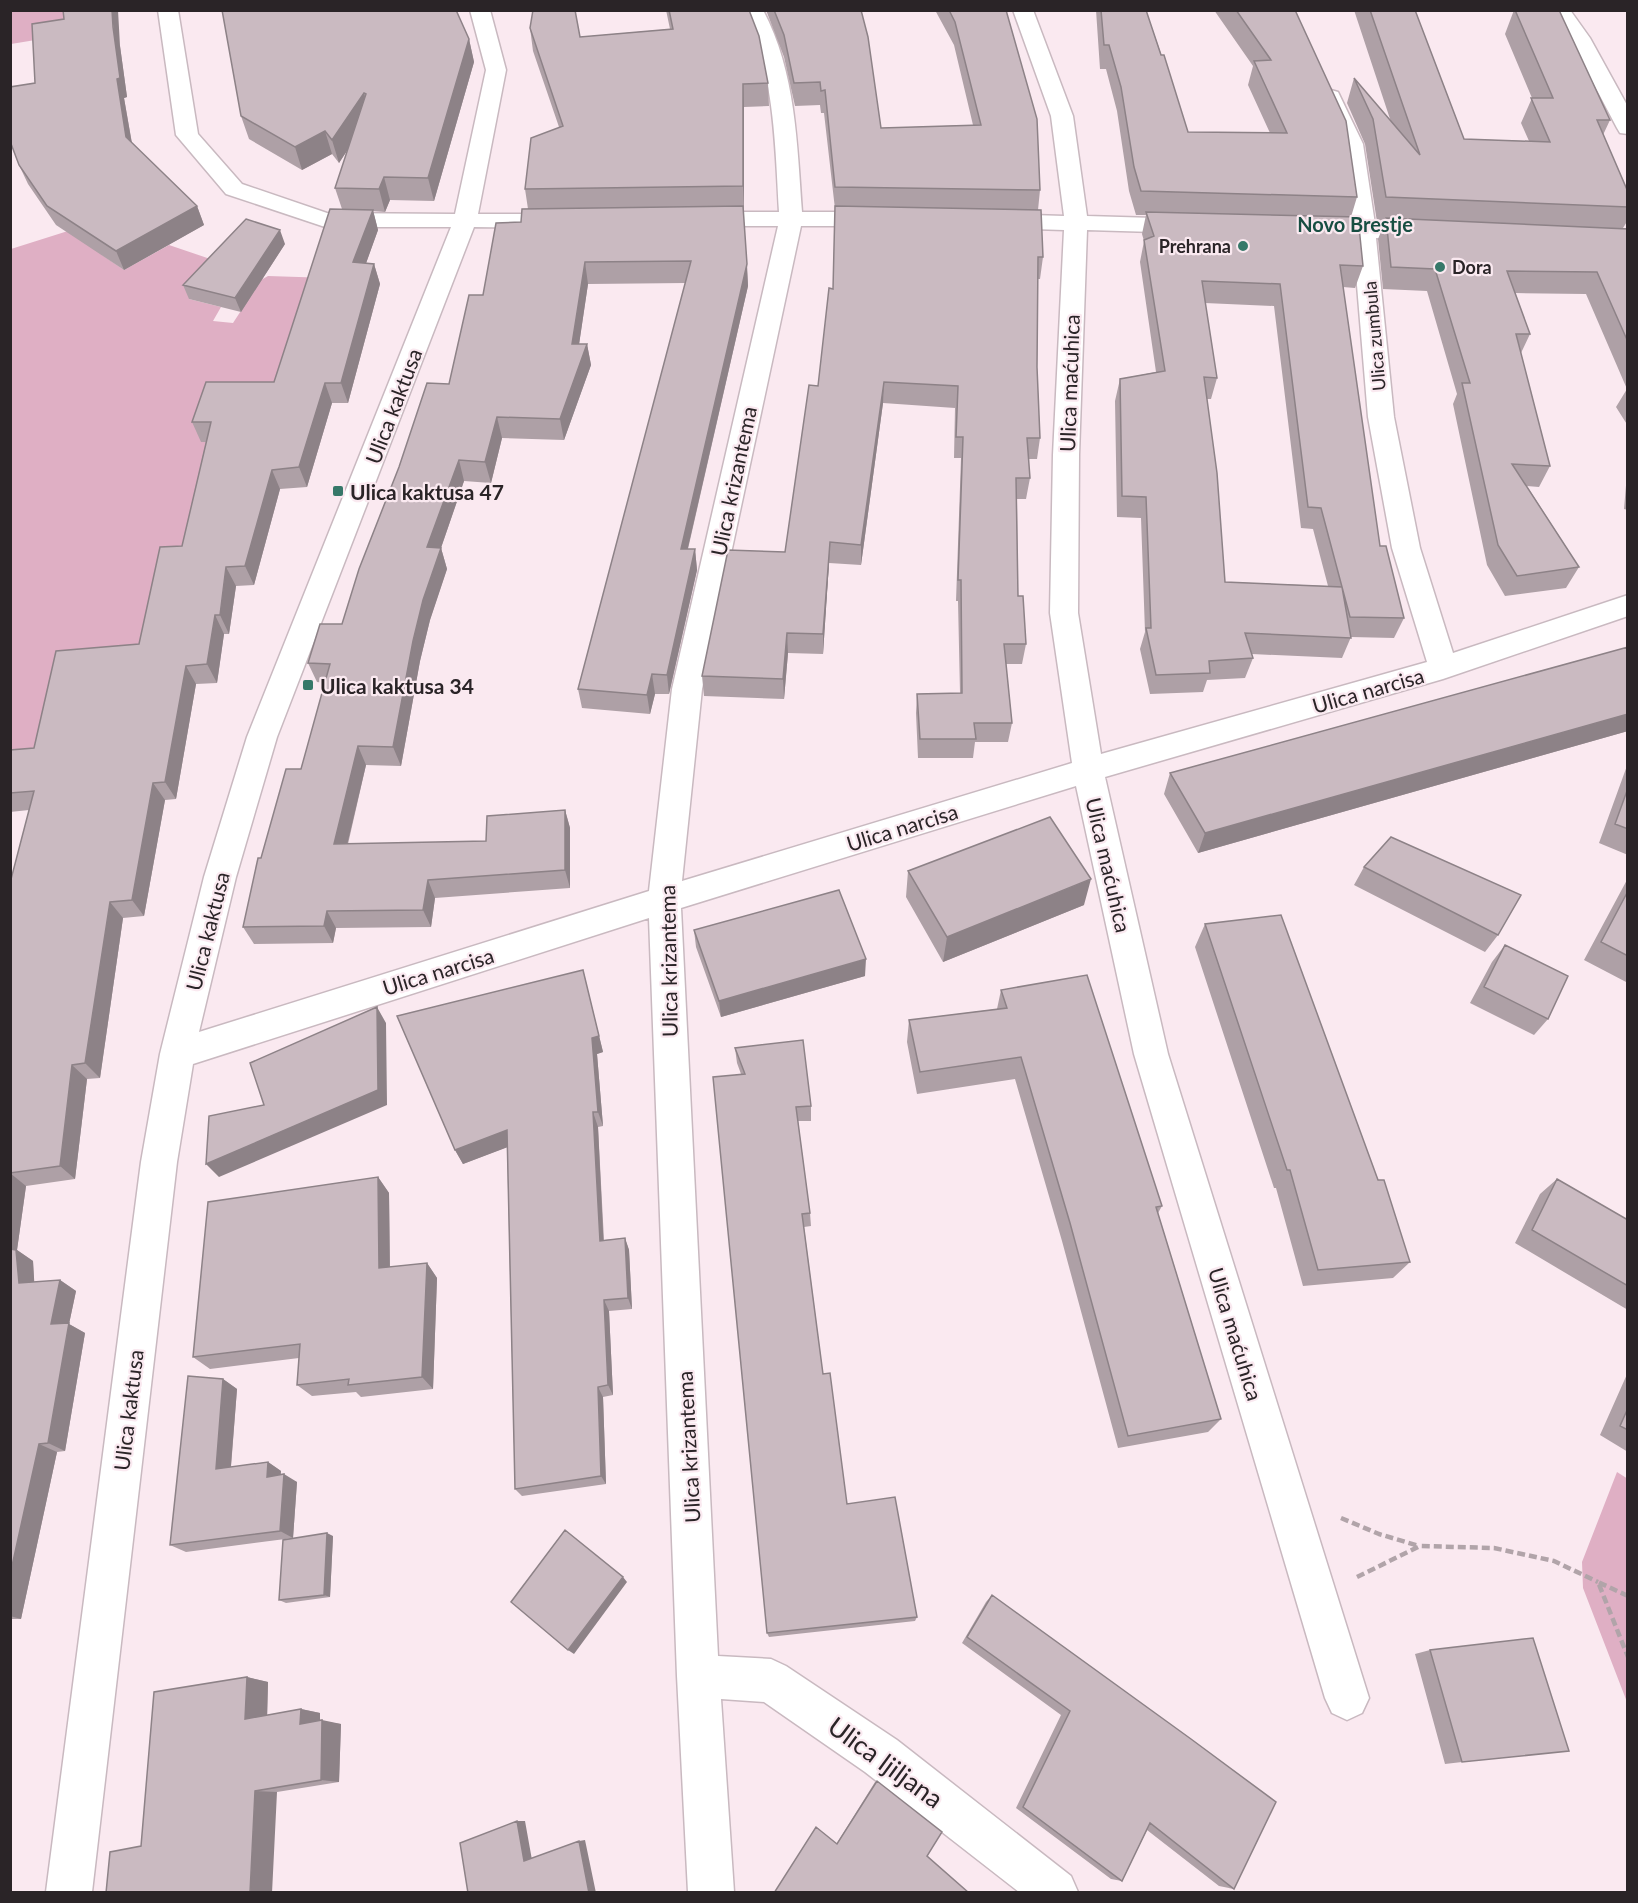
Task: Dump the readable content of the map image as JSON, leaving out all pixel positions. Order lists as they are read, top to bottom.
{
  "streets": {
    "street": [
      "Ulica zumbula",
      "Ulica maćuhica",
      "Ulica kaktusa",
      "Ulica krizantema",
      "Ulica narcisa",
      "Ulica ljiljana"
    ]
  },
  "crossings": [
    ["Ulica zumbula", "Ulica narcisa"],
    ["Ulica maćuhica", "Ulica narcisa"],
    ["Ulica kaktusa", "Ulica narcisa"],
    ["Ulica krizantema", "Ulica narcisa"],
    ["Ulica krizantema", "Ulica ljiljana"]
  ],
  "districts": ["Novo Brestje"],
  "places": {
    "other": ["Prehrana", "Dora"],
    "transit": ["Ulica kaktusa 47", "Ulica kaktusa 34"]
  }
}
